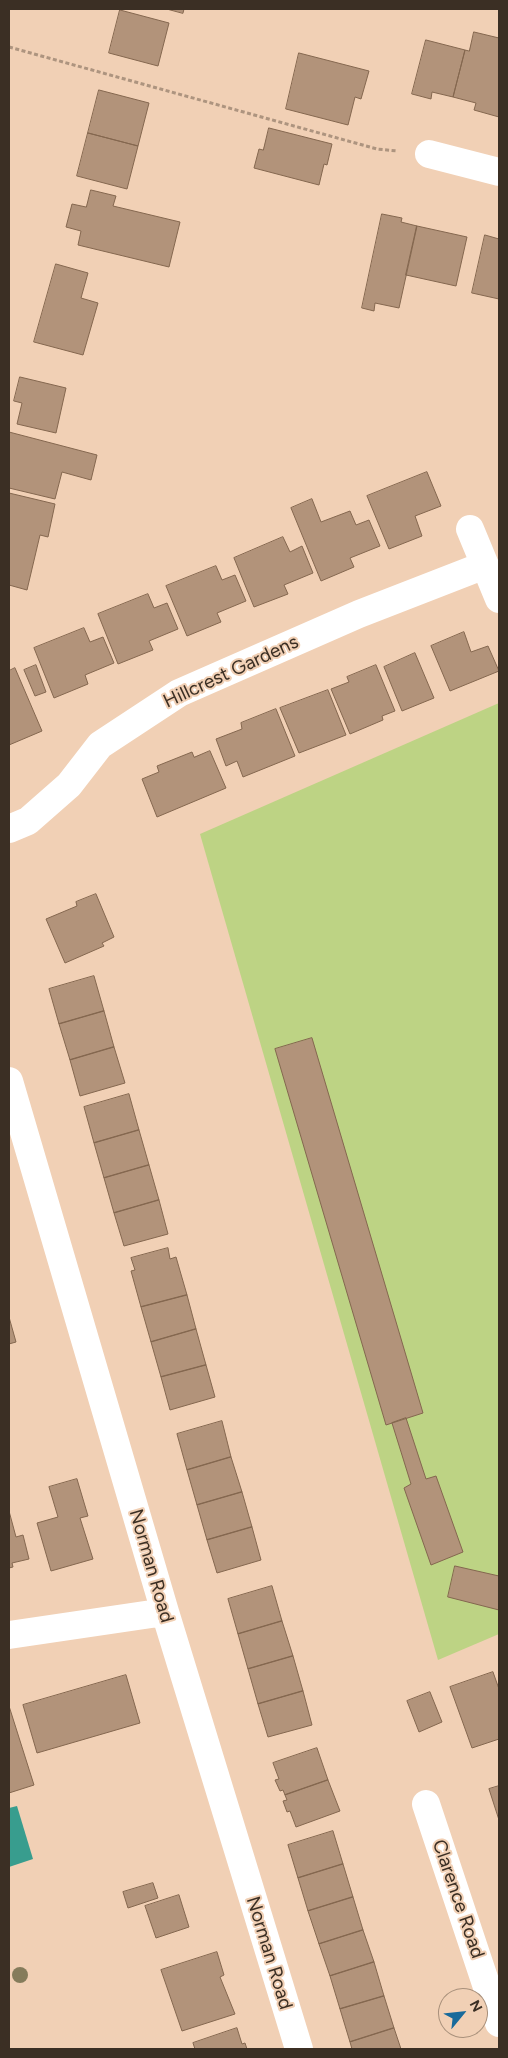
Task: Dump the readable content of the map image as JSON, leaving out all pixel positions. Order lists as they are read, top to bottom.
{
  "streets": {
    "street": ["Hillcrest Gardens", "Norman Road", "Clarence Road"]
  },
  "north": "top right"
}
